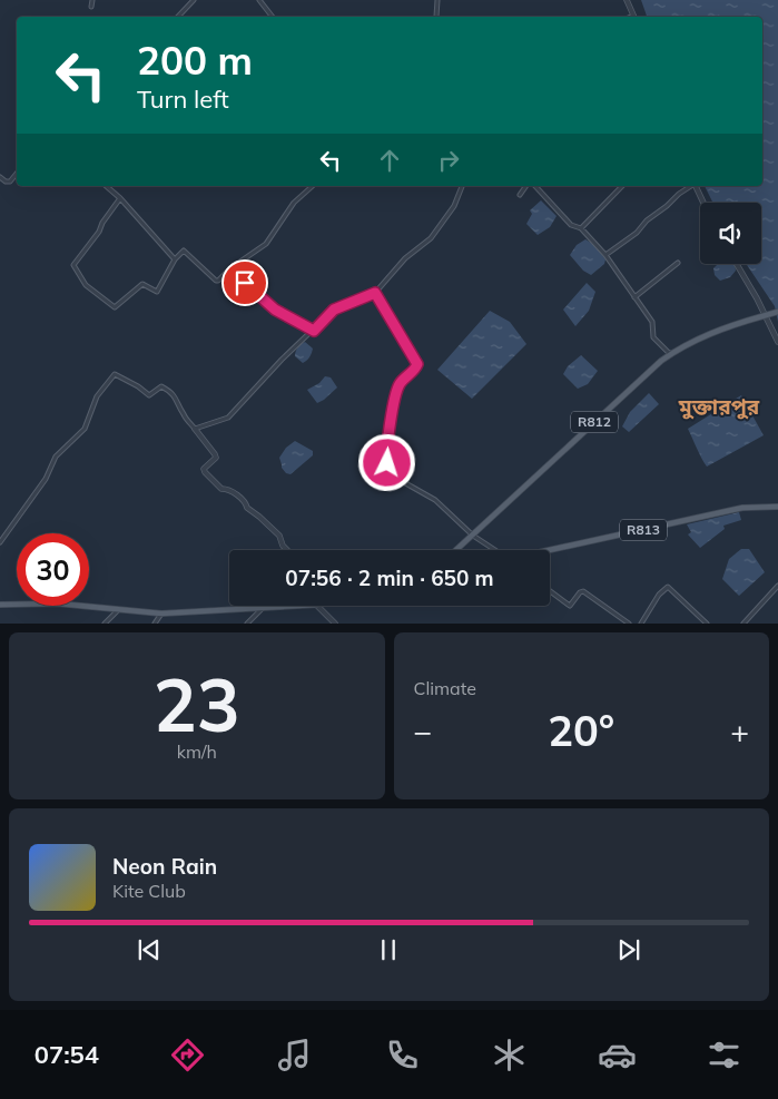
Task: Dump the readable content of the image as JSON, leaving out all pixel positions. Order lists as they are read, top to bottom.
{
  "streets": {
    "main road": ["R812", "R813"]
  },
  "districts": ["মুক্তারপুর"],
  "page": {
    "turn": ["200 m", "Turn left"],
    "limit": "30",
    "trip": "07:56 · 2 min · 650 m",
    "tile": [
      ["23", "km/h"],
      "Climate"
    ],
    "heat": ["−", "20°", "+"],
    "song": ["Neon Rain", "Kite Club"],
    "tabs": "07:54"
  }
}
